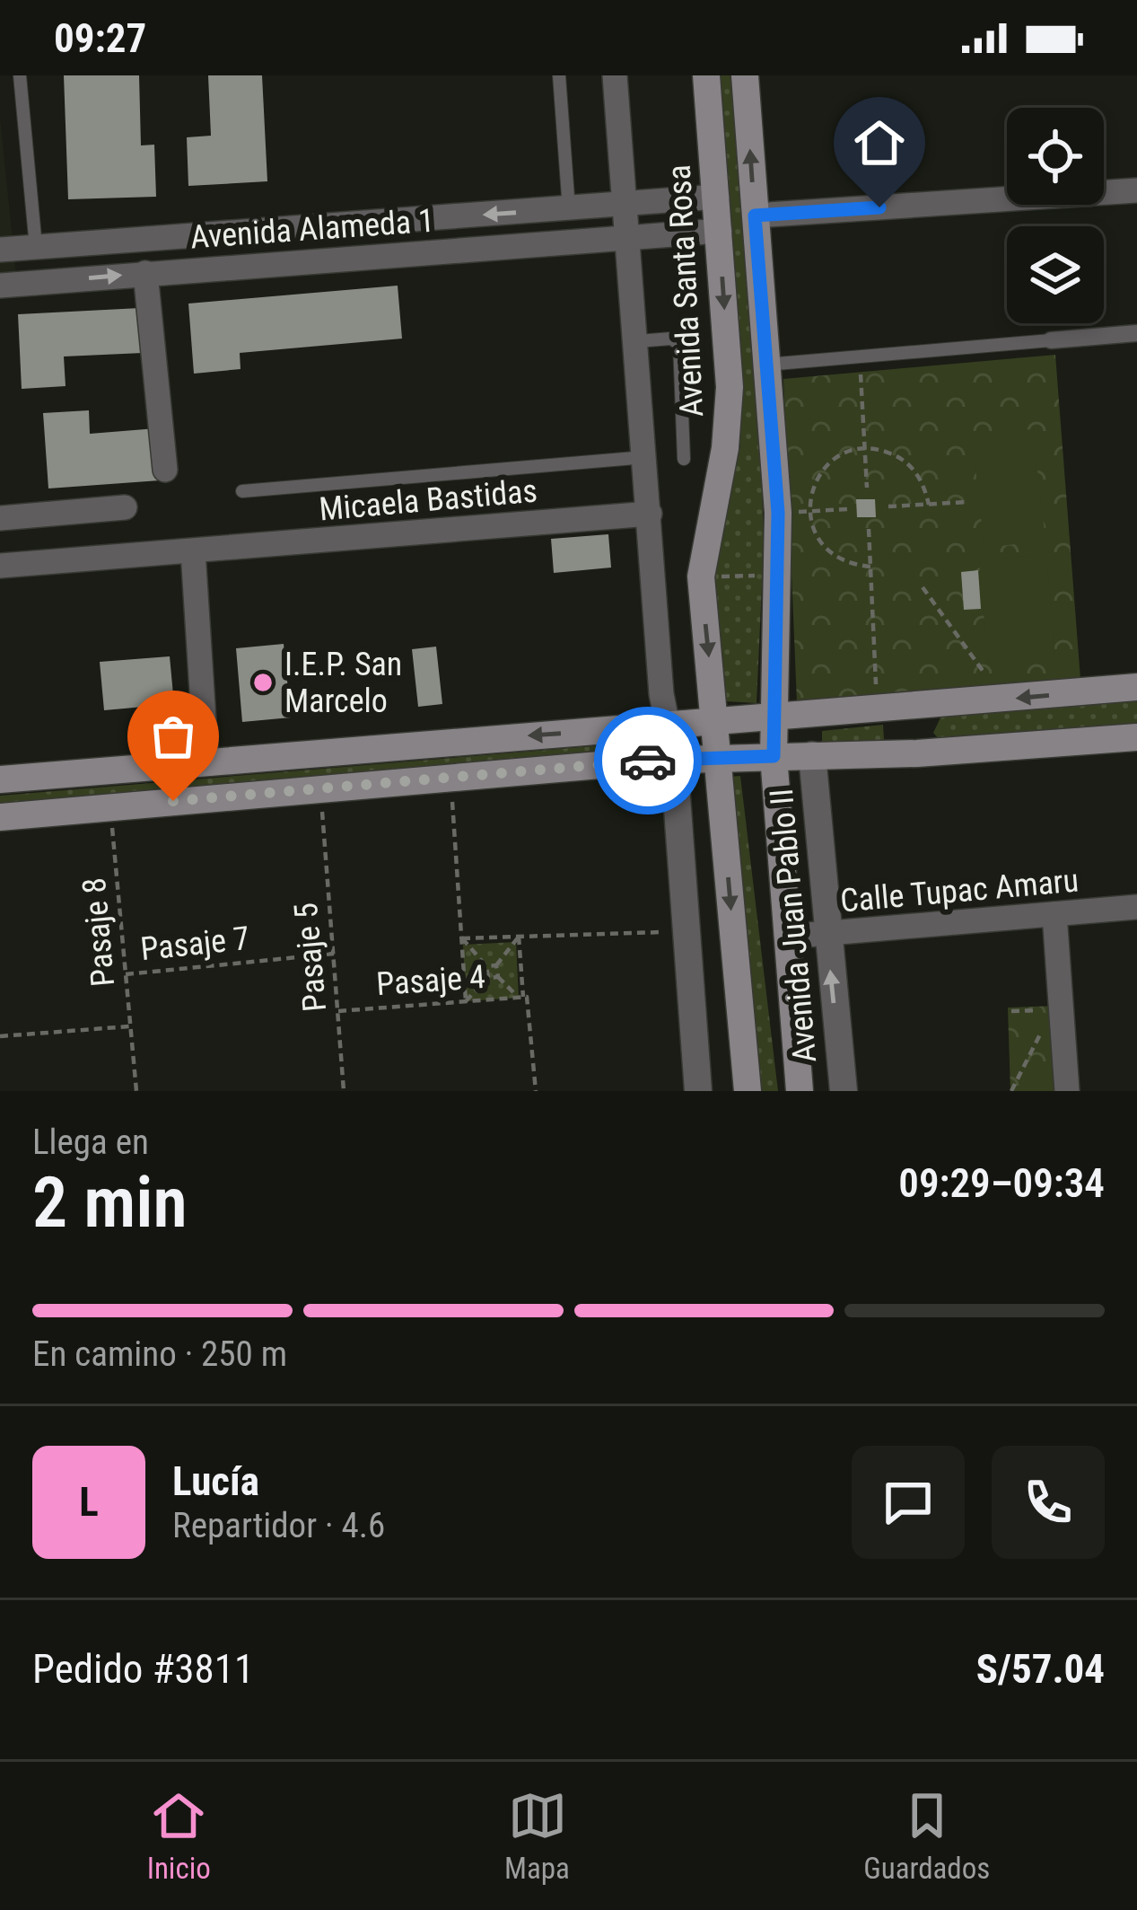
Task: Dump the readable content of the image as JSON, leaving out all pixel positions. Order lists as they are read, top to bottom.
{
  "streets": {
    "main road": ["Avenida Santa Rosa", "Avenida Juan Pablo II"],
    "street": ["Avenida Alameda 1", "Micaela Bastidas", "Calle Tupac Amaru"],
    "path": [
      "Pasaje 8",
      "Pasaje 7",
      "Pasaje 5",
      "Pasaje 4"
    ]
  },
  "crossings": [
    ["Avenida Alameda 1", "Avenida Santa Rosa"],
    ["Avenida Santa Rosa", "Avenida Juan Pablo II"],
    ["Calle Tupac Amaru", "Avenida Juan Pablo II"],
    ["Pasaje 8", "Pasaje 7"],
    ["Pasaje 7", "Pasaje 5"],
    ["Pasaje 5", "Pasaje 4"]
  ],
  "places": ["I.E.P. San Marcelo"],
  "page": {
    "status": "09:27",
    "heading": ["2 min", "Llega en", "09:29–09:34"],
    "panel": [
      "Lucía",
      "Repartidor · 4.6",
      "Pedido #3811",
      "S/57.04"
    ],
    "bar": "En camino · 250 m",
    "round": "L",
    "tabs": ["Inicio", "Mapa", "Guardados"]
  }
}
